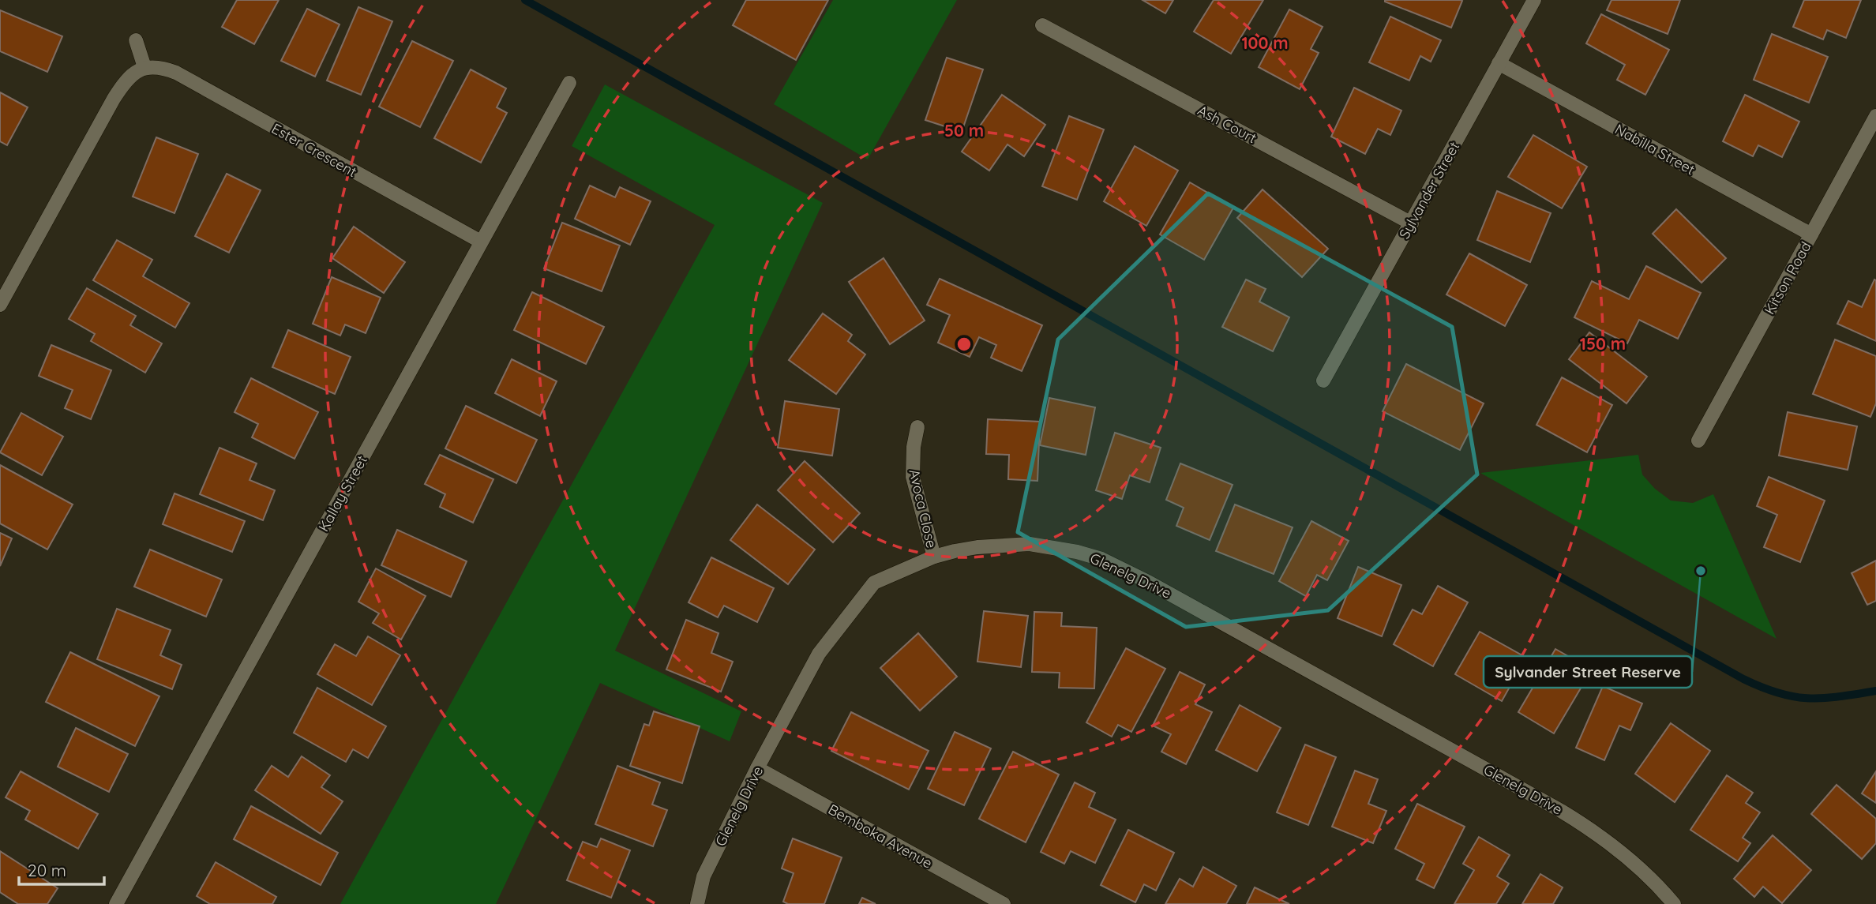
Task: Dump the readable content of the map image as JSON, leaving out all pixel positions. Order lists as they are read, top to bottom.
{
  "streets": {
    "street": [
      "Ash Court",
      "Nabilla Street",
      "Ester Crescent",
      "Sylvander Street",
      "Kitson Road",
      "Kallay Street",
      "Avoca Close",
      "Glenelg Drive",
      "Bemboka Avenue"
    ]
  },
  "crossings": [
    ["Ash Court", "Sylvander Street"],
    ["Nabilla Street", "Sylvander Street"],
    ["Nabilla Street", "Kitson Road"],
    ["Ester Crescent", "Kallay Street"],
    ["Avoca Close", "Glenelg Drive"],
    ["Glenelg Drive", "Bemboka Avenue"]
  ],
  "places": ["Sylvander Street Reserve"],
  "scale_bar": "20 m",
  "rings": ["100 m", "50 m", "150 m"]
}
